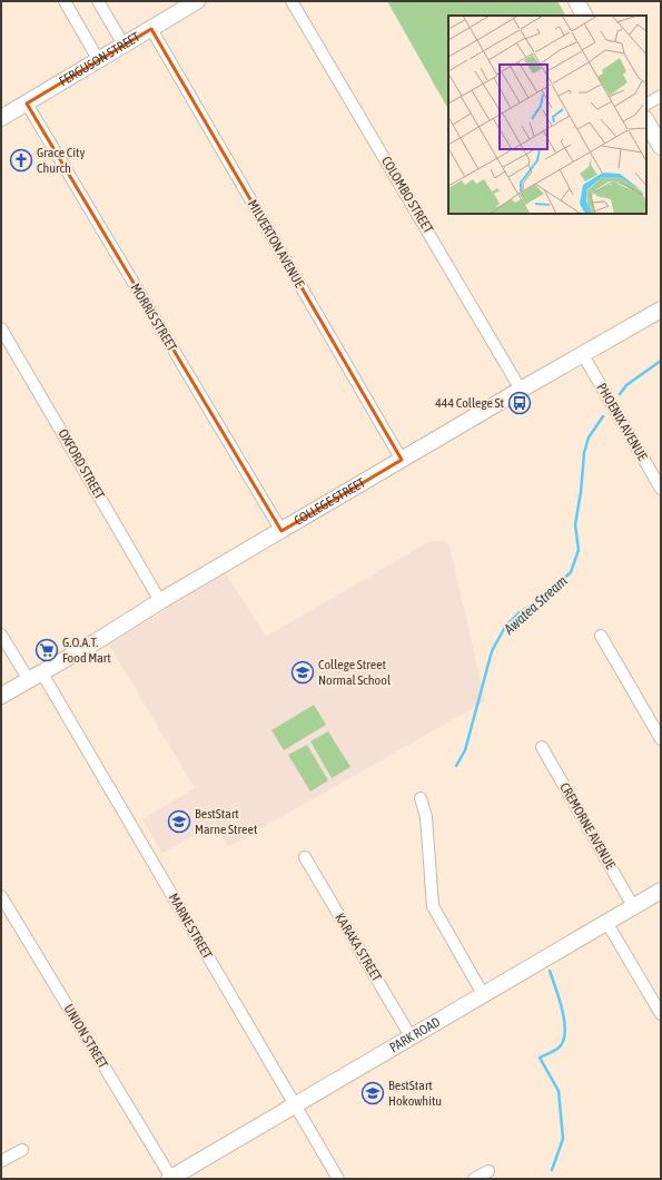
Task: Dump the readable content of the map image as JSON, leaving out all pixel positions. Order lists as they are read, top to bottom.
{
  "streets": {
    "street": [
      "FERGUSON STREET",
      "COLOMBO STREET",
      "MILVERTON AVENUE",
      "MORRIS STREET",
      "PHOENIX AVENUE",
      "OXFORD STREET",
      "COLLEGE STREET",
      "CREMORNE AVENUE",
      "MARNE STREET",
      "KARAKA STREET",
      "PARK ROAD",
      "UNION STREET"
    ]
  },
  "crossings": [
    ["FERGUSON STREET", "MILVERTON AVENUE"],
    ["FERGUSON STREET", "MORRIS STREET"],
    ["COLOMBO STREET", "COLLEGE STREET"],
    ["MILVERTON AVENUE", "COLLEGE STREET"],
    ["MORRIS STREET", "COLLEGE STREET"],
    ["PHOENIX AVENUE", "COLLEGE STREET"],
    ["OXFORD STREET", "COLLEGE STREET"],
    ["COLLEGE STREET", "MARNE STREET"],
    ["CREMORNE AVENUE", "PARK ROAD"],
    ["MARNE STREET", "PARK ROAD"],
    ["KARAKA STREET", "PARK ROAD"],
    ["PARK ROAD", "UNION STREET"]
  ],
  "water": ["Awatea Stream"],
  "places": {
    "church": ["Grace City Church"],
    "bus stop": ["444 College St"],
    "supermarket": ["G.O.A.T. Food Mart"],
    "school or university": ["College Street Normal School", "BestStart Marne Street", "BestStart Hokowhitu"]
  }
}
